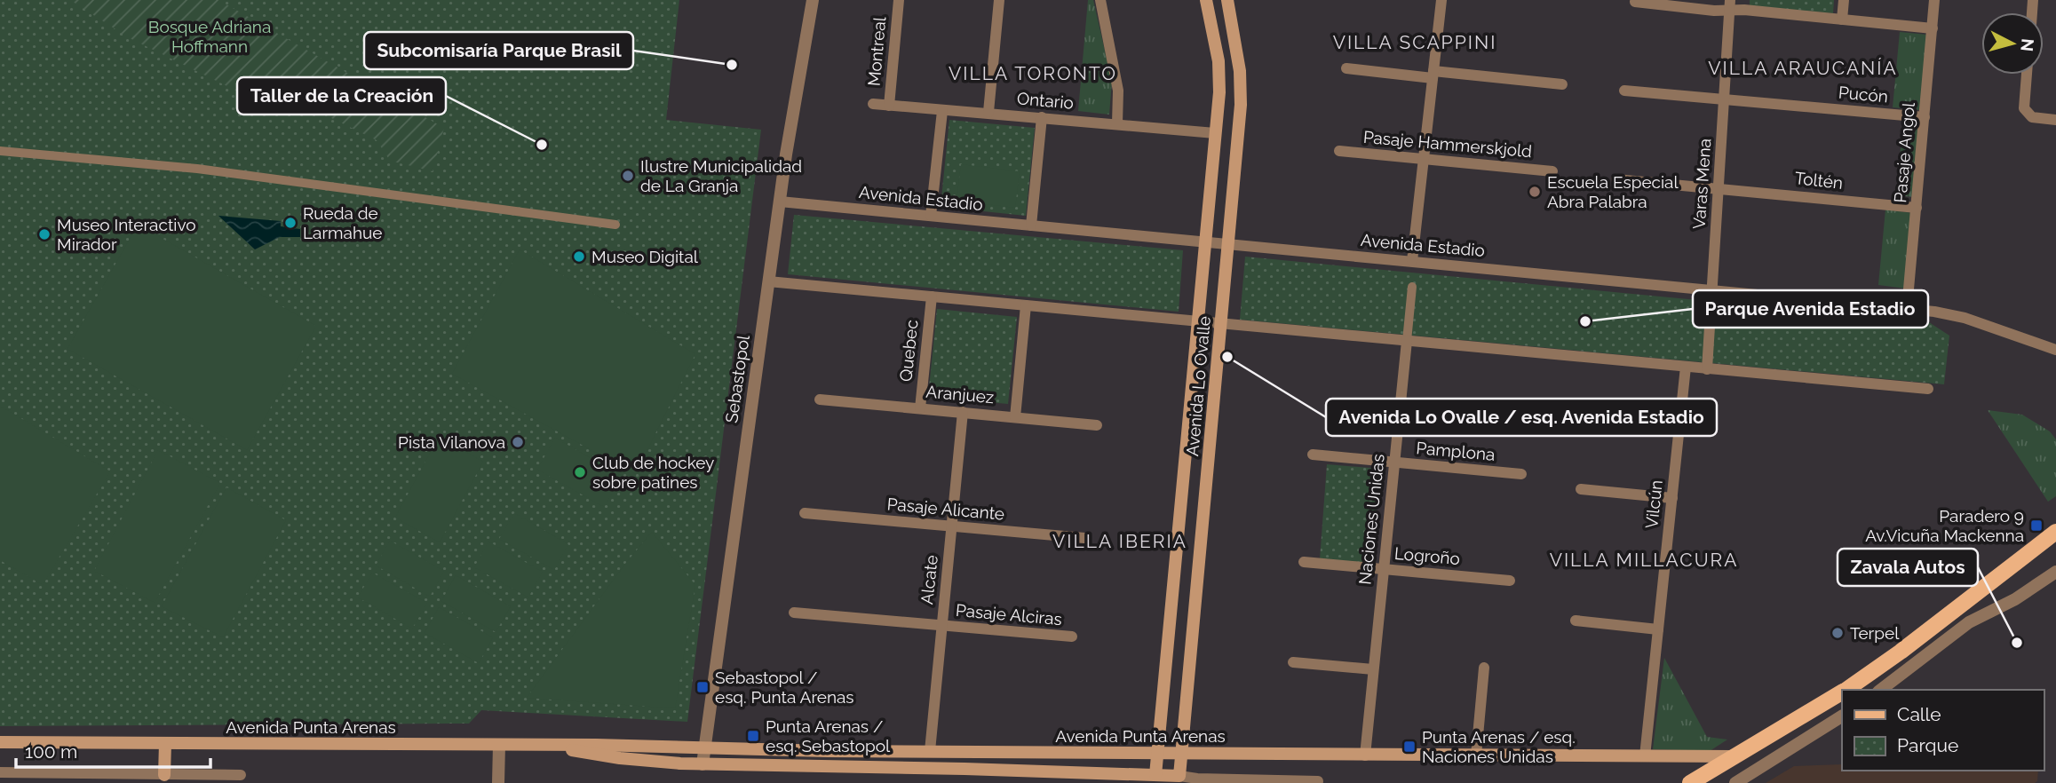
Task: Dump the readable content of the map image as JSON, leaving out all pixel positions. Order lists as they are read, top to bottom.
{
  "streets": {
    "main road": ["Avenida Lo Ovalle", "Avenida Punta Arenas"],
    "street": [
      "Montreal",
      "Pucón",
      "Ontario",
      "Pasaje Hammerskjold",
      "Pasaje Angol",
      "Toltén",
      "Varas Mena",
      "Avenida Estadio",
      "Quebec",
      "Sebastopol",
      "Aranjuez",
      "Pamplona",
      "Vilcún",
      "Pasaje Alicante",
      "Naciones Unidas",
      "Logroño",
      "Alcate",
      "Pasaje Alciras"
    ]
  },
  "crossings": [
    ["Montreal", "Ontario"],
    ["Pucón", "Pasaje Angol"],
    ["Pucón", "Varas Mena"],
    ["Ontario", "Avenida Lo Ovalle"],
    ["Pasaje Angol", "Toltén"],
    ["Pasaje Angol", "Avenida Estadio"],
    ["Toltén", "Varas Mena"],
    ["Varas Mena", "Avenida Estadio"],
    ["Avenida Estadio", "Sebastopol"],
    ["Avenida Estadio", "Avenida Lo Ovalle"],
    ["Quebec", "Aranjuez"],
    ["Sebastopol", "Avenida Punta Arenas"],
    ["Avenida Lo Ovalle", "Avenida Punta Arenas"],
    ["Aranjuez", "Alcate"],
    ["Pamplona", "Naciones Unidas"],
    ["Vilcún", "Avenida Punta Arenas"],
    ["Pasaje Alicante", "Alcate"],
    ["Naciones Unidas", "Logroño"],
    ["Naciones Unidas", "Avenida Punta Arenas"],
    ["Alcate", "Pasaje Alciras"],
    ["Alcate", "Avenida Punta Arenas"]
  ],
  "districts": [
    "VILLA SCAPPINI",
    "VILLA ARAUCANÍA",
    "VILLA TORONTO",
    "VILLA IBERIA",
    "VILLA MILLACURA"
  ],
  "parks": ["Bosque Adriana Hoffmann"],
  "places": {
    "other": [
      "Subcomisaría Parque Brasil",
      "Taller de la Creación",
      "Ilustre Municipalidad de La Granja",
      "Escuela Especial Abra Palabra",
      "Rueda de Larmahue",
      "Museo Interactivo Mirador",
      "Museo Digital",
      "Parque Avenida Estadio",
      "Avenida Lo Ovalle / esq. Avenida Estadio",
      "Pista Vilanova",
      "Club de hockey sobre patines",
      "Terpel",
      "Zavala Autos"
    ],
    "transit": [
      "Paradero 9 Av.Vicuña Mackenna",
      "Sebastopol / esq. Punta Arenas",
      "Punta Arenas / esq. Sebastopol",
      "Punta Arenas / esq. Naciones Unidas"
    ]
  },
  "legend": ["Calle", "Parque"],
  "scale_bar": "100 m",
  "north": "right"
}
